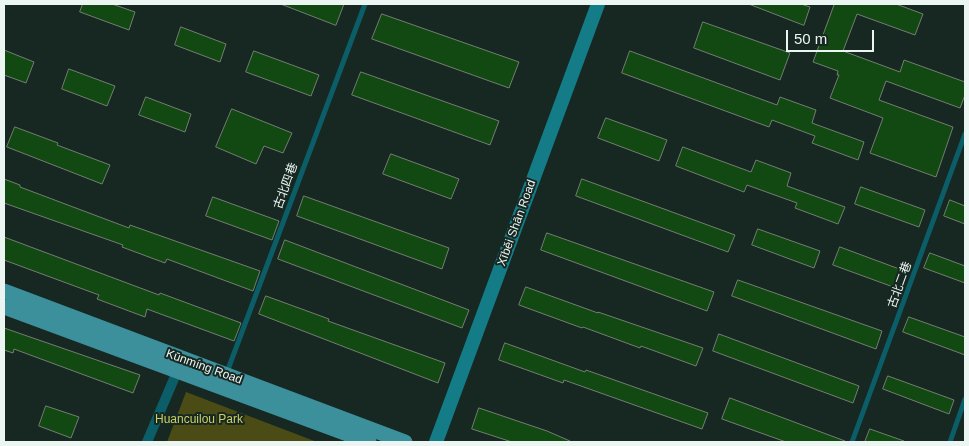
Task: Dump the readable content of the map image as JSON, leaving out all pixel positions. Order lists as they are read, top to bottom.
{
  "streets": {
    "main road": ["Xīběi Shān Road", "Kūnmíng Road"],
    "lane": ["古北四巷", "古北二巷"]
  },
  "crossings": [
    ["古北四巷", "Kūnmíng Road"]
  ],
  "parks": ["Huancuilou Park"],
  "scale_bar": "50 m"
}
